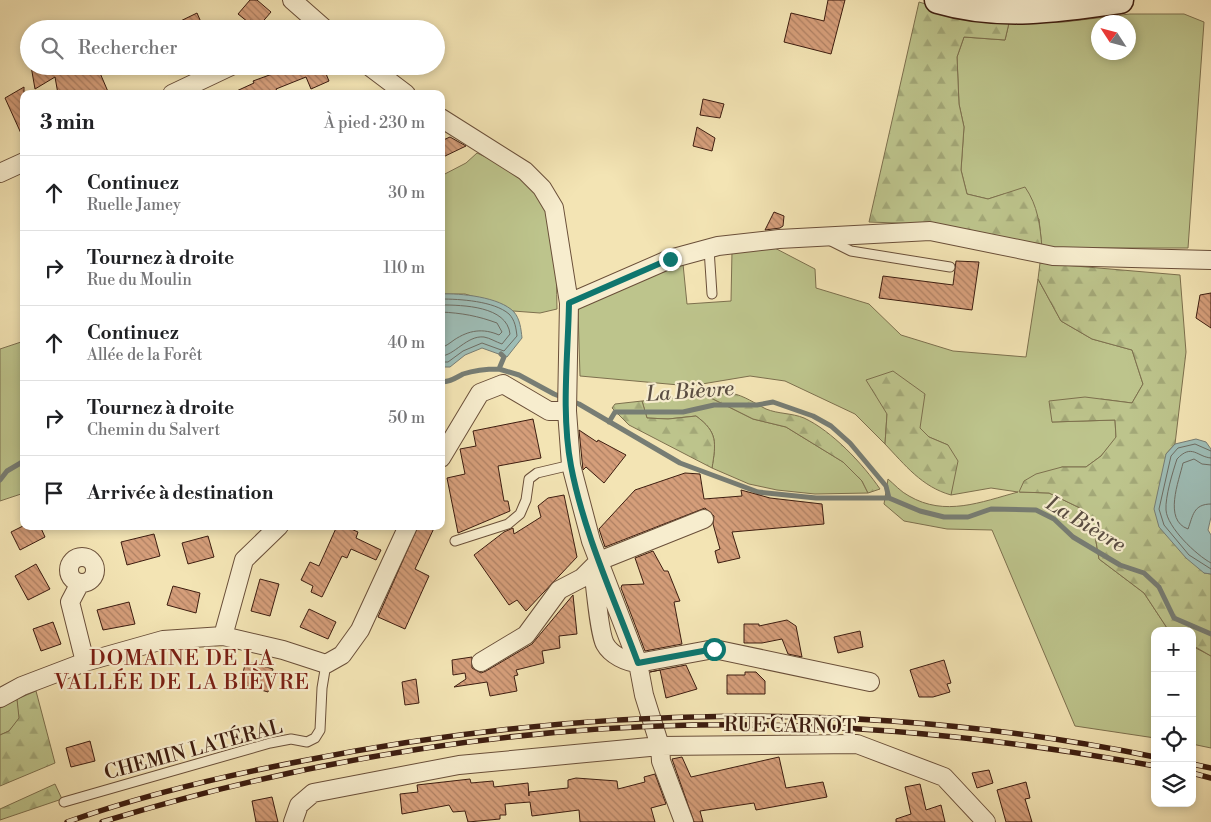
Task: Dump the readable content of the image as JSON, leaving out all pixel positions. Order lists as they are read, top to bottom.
{
  "streets": {
    "street": ["RUE CARNOT"],
    "lane": ["CHEMIN LATÉRAL"]
  },
  "districts": ["DOMAINE DE LA VALLÉE DE LA BIÈVRE"],
  "water": ["La Bièvre"],
  "north": "top left",
  "page": {
    "search": "Rechercher",
    "heading": ["3 min", "À pied · 230 m"],
    "list": [
      ["Continuez", "Ruelle Jamey", "30 m"],
      ["Tournez à droite", "Rue du Moulin", "110 m"],
      ["Continuez", "Allée de la Forêt", "40 m"],
      ["Tournez à droite", "Chemin du Salvert", "50 m"],
      "Arrivée à destination"
    ],
    "map_buttons": ["+", "−"]
  }
}
